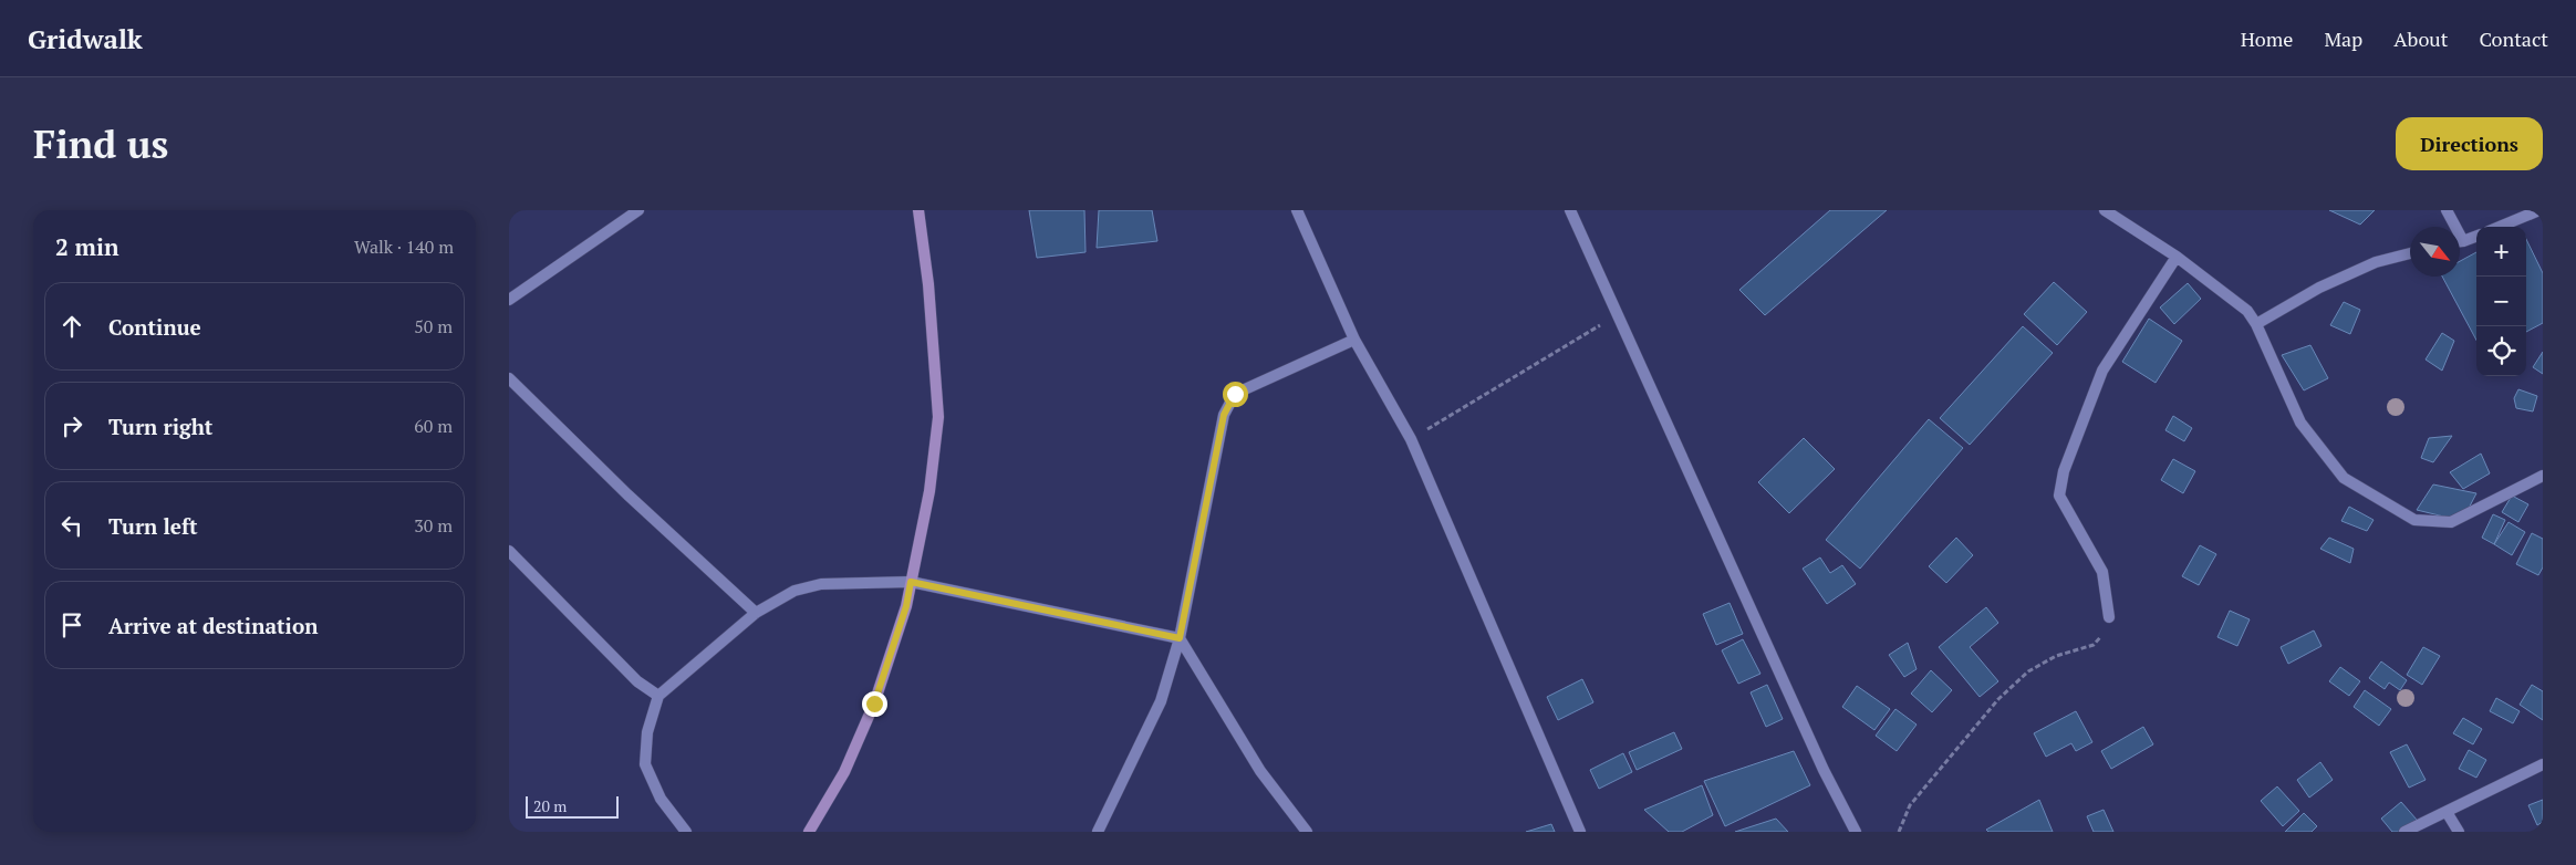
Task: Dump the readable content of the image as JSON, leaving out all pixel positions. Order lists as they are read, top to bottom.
{
  "scale_bar": "20 m",
  "north": "bottom right",
  "page": {
    "header": "Gridwalk",
    "nav": [
      "Home",
      "Map",
      "About",
      "Contact"
    ],
    "buttons": "Directions",
    "title": "Find us",
    "heading": ["2 min", "Walk · 140 m"],
    "map_buttons": ["+", "−"],
    "list": [
      ["Continue", "50 m"],
      ["Turn right", "60 m"],
      ["Turn left", "30 m"],
      "Arrive at destination"
    ],
    "scale": "20 m"
  }
}
